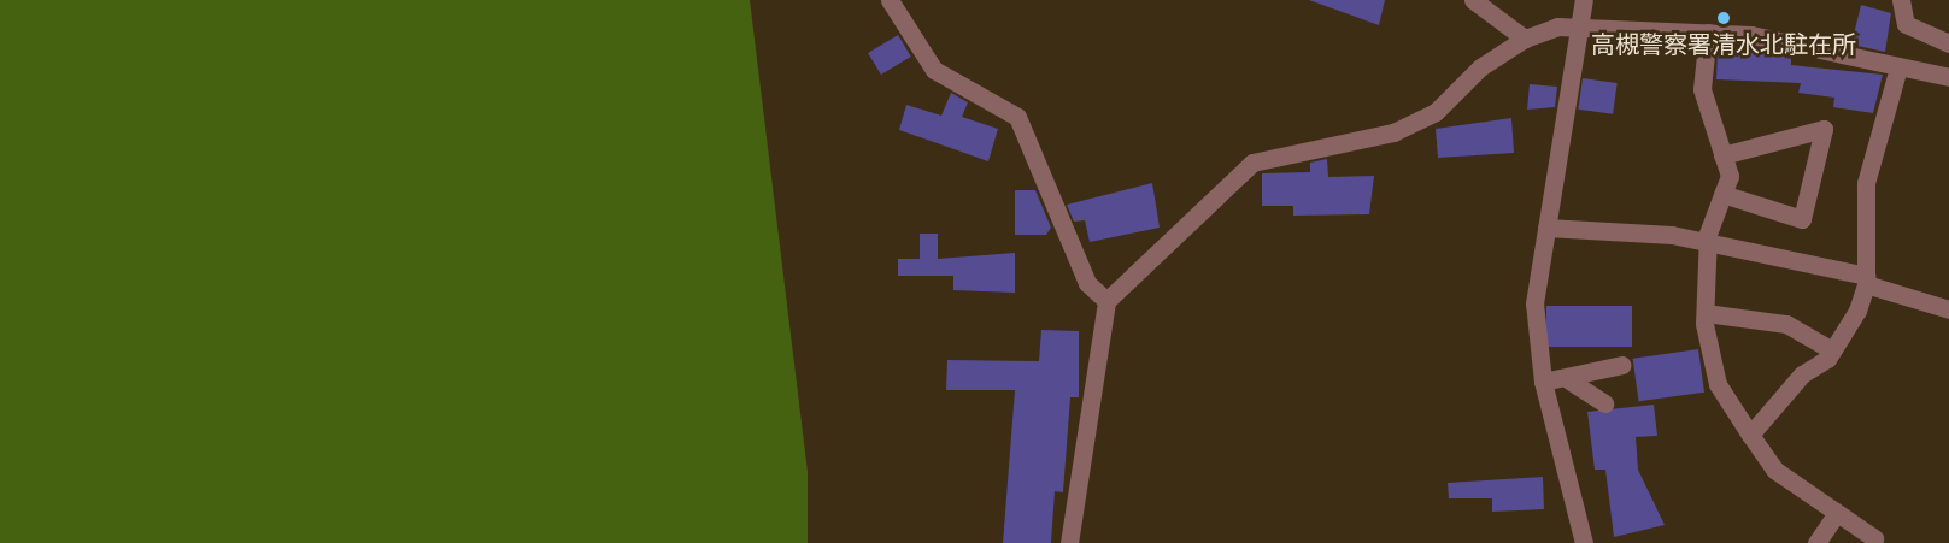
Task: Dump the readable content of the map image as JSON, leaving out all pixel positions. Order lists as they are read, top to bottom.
{
  "places": ["高槻警察署清水北駐在所"]
}
